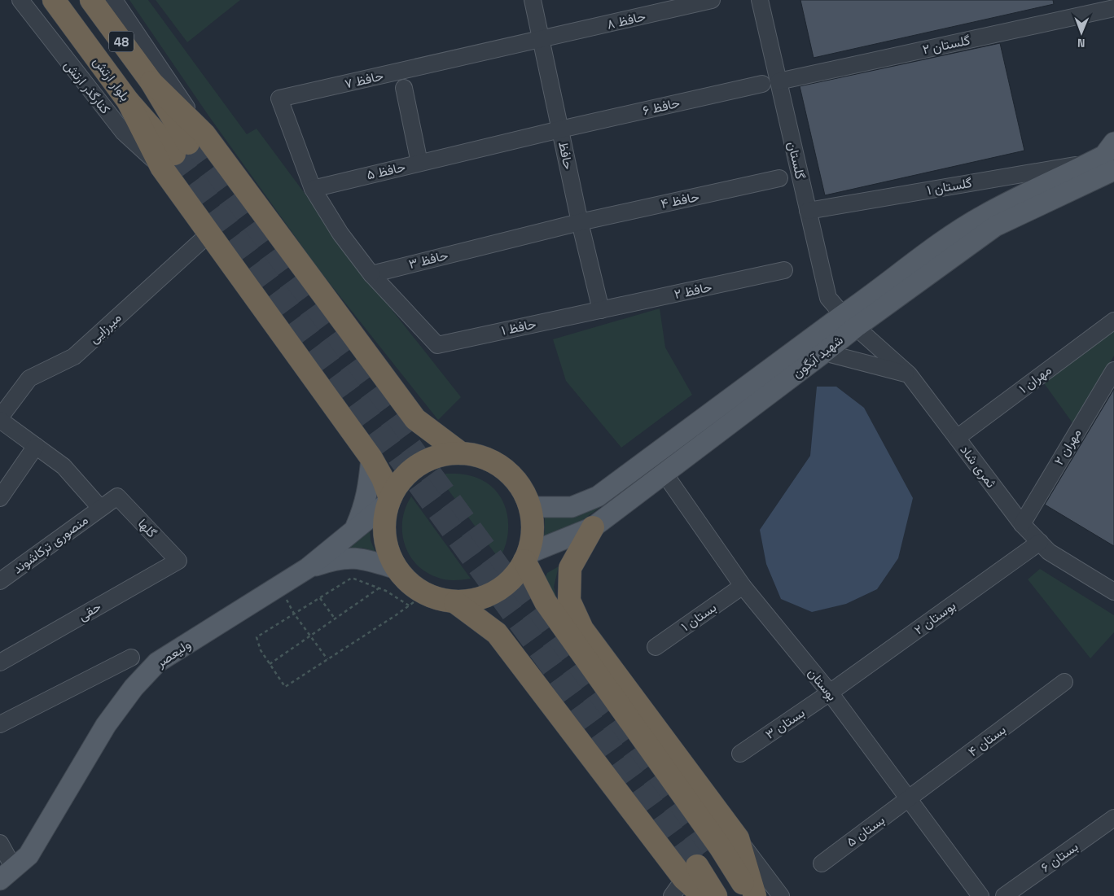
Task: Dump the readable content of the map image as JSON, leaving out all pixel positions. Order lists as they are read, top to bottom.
{
  "streets": {
    "highway": ["48", "بلوار ارتش"],
    "main road": ["شهید آبگون", "ولیعصر"],
    "street": [
      "حافظ ۸",
      "گلستان ۲",
      "حافظ ۷",
      "کنارگذر ارتش",
      "حافظ ۶",
      "حافظ",
      "گلستان",
      "حافظ ۵",
      "گلستان ۱",
      "حافظ ۴",
      "حافظ ۳",
      "حافظ ۲",
      "حافظ ۱",
      "میرزایی",
      "۱ مهران",
      "مهران ۲",
      "ثمری شاد",
      "گلها",
      "منصوری ترکاشوند",
      "حقی",
      "بستان ۱",
      "بوستان ۲",
      "بوستان",
      "بستان ۳",
      "بستان ۴",
      "بستان ۵",
      "بستان ۶"
    ]
  },
  "crossings": [
    ["حافظ ۸", "حافظ ۷"],
    ["حافظ ۸", "حافظ"],
    ["48", "بلوار ارتش"],
    ["48", "کنارگذر ارتش"],
    ["گلستان ۲", "گلستان"],
    ["بلوار ارتش", "کنارگذر ارتش"],
    ["حافظ ۷", "حافظ"],
    ["حافظ ۷", "حافظ ۵"],
    ["حافظ ۶", "حافظ"],
    ["حافظ ۶", "حافظ ۵"],
    ["حافظ", "حافظ ۵"],
    ["حافظ", "حافظ ۴"],
    ["حافظ", "حافظ ۳"],
    ["حافظ", "حافظ ۲"],
    ["حافظ", "حافظ ۱"],
    ["گلستان", "گلستان ۱"],
    ["گلستان", "شهید آبگون"],
    ["گلستان", "ثمری شاد"],
    ["گلستان ۱", "شهید آبگون"],
    ["حافظ ۴", "حافظ ۳"],
    ["حافظ ۳", "حافظ ۱"],
    ["حافظ ۲", "حافظ ۱"],
    ["میرزایی", "منصوری ترکاشوند"],
    ["شهید آبگون", "ثمری شاد"],
    ["شهید آبگون", "بوستان"],
    ["۱ مهران", "ثمری شاد"],
    ["مهران ۲", "ثمری شاد"],
    ["ثمری شاد", "بوستان ۲"],
    ["گلها", "منصوری ترکاشوند"],
    ["گلها", "حقی"],
    ["بستان ۱", "بوستان"],
    ["بوستان ۲", "بوستان"],
    ["بوستان ۲", "بستان ۳"],
    ["بوستان", "بستان ۳"],
    ["بوستان", "بستان ۴"],
    ["بوستان", "بستان ۵"],
    ["بستان ۴", "بستان ۵"]
  ],
  "north": "bottom"
}
